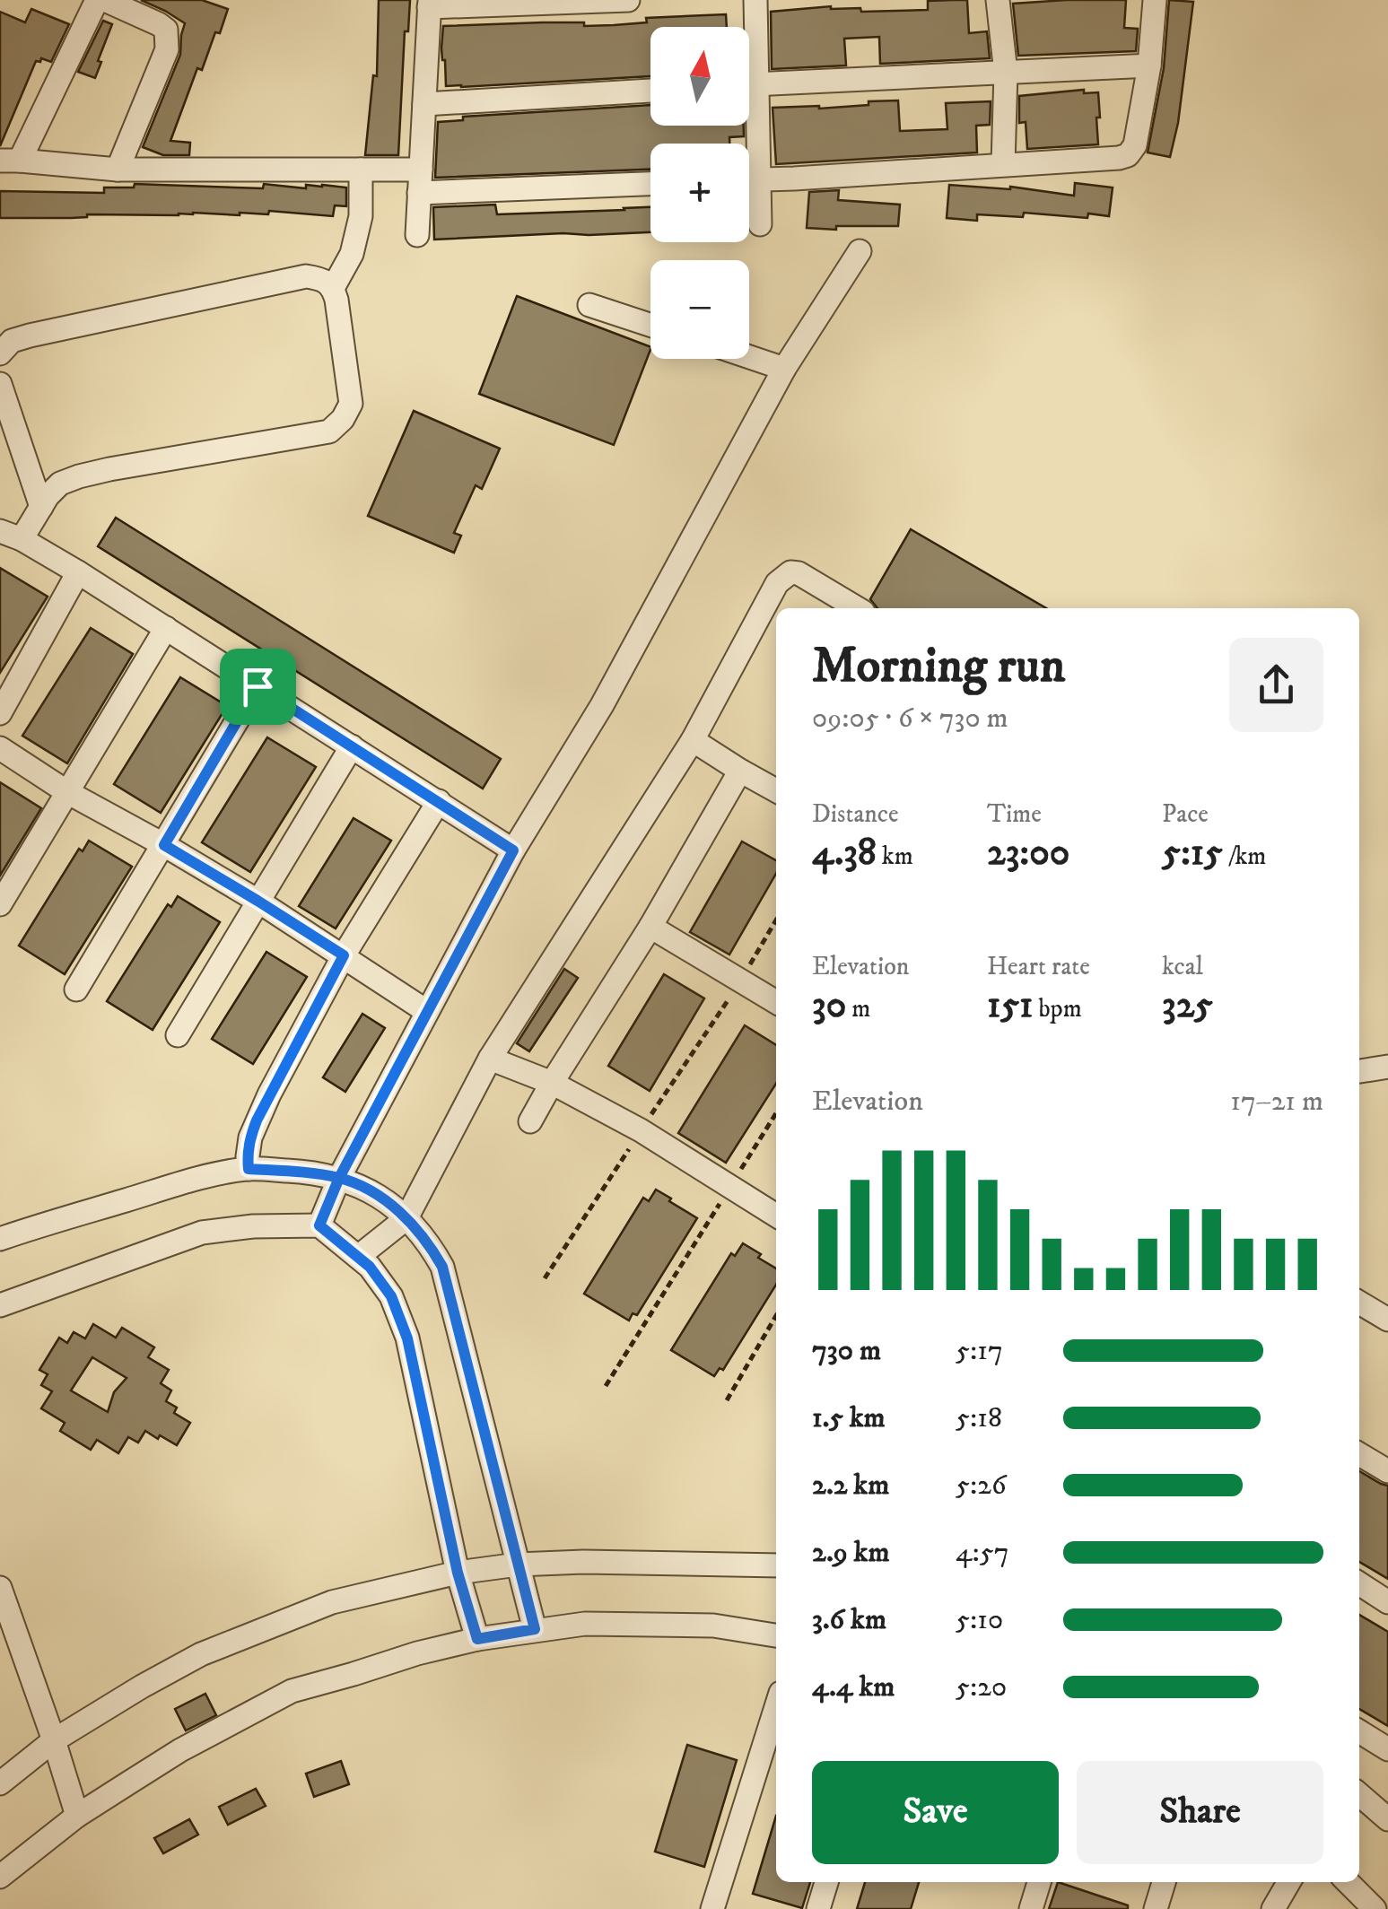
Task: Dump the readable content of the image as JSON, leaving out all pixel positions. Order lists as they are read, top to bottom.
{
  "north": "top",
  "page": {
    "map_buttons": ["+", "−"],
    "heading": ["Morning run", "09:05 · 6 × 730 m"],
    "stats": [
      ["Distance", "4.38 km"],
      ["Time", "23:00"],
      ["Pace", "5:15 /km"],
      ["Elevation", "30 m"],
      ["Heart rate", "151 bpm"],
      ["kcal", "325"]
    ],
    "chart": ["Elevation", "17–21 m"],
    "list": [
      {
        "name": "730 m",
        "note": "5:17"
      },
      {
        "name": "1.5 km",
        "note": "5:18"
      },
      {
        "name": "2.2 km",
        "note": "5:26"
      },
      {
        "name": "2.9 km",
        "note": "4:57"
      },
      {
        "name": "3.6 km",
        "note": "5:10"
      },
      {
        "name": "4.4 km",
        "note": "5:20"
      }
    ],
    "buttons": ["Save", "Share"]
  }
}
